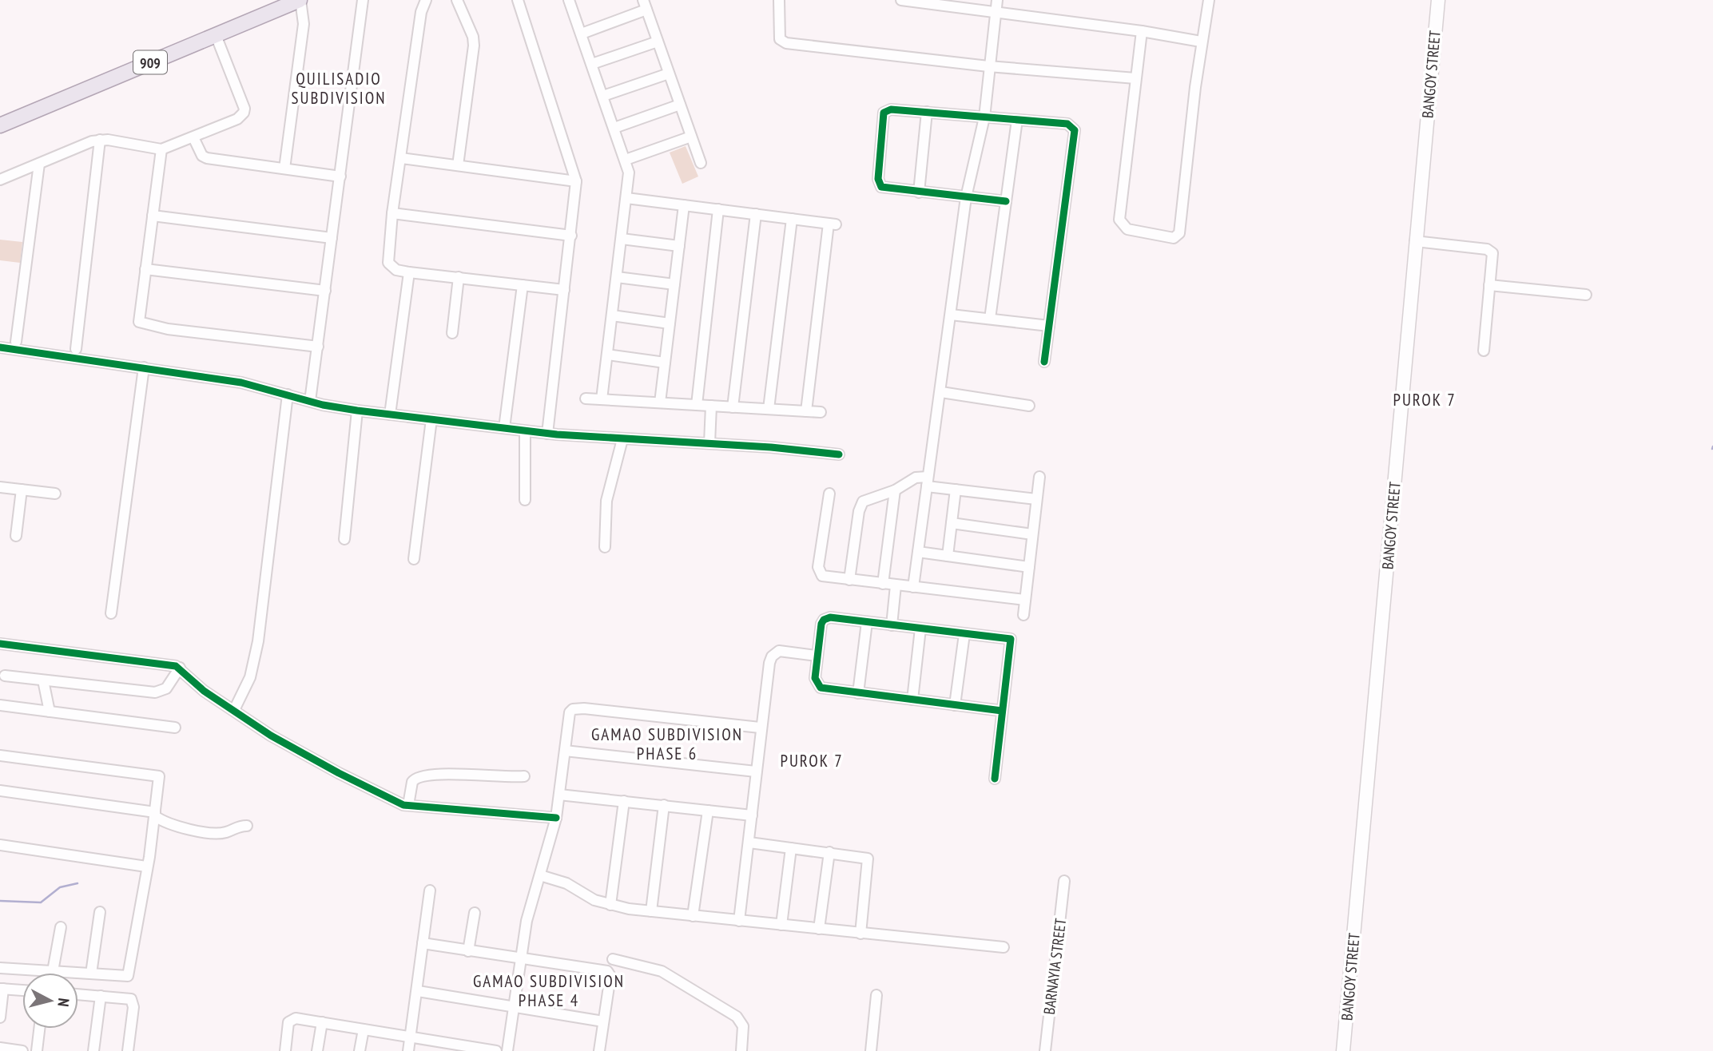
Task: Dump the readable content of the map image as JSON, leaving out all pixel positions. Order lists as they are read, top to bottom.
{
  "streets": {
    "main road": ["909", "BANGOY STREET"],
    "street": ["BARNAYIA STREET"]
  },
  "districts": [
    "QUILISADIO SUBDIVISION",
    "PUROK 7",
    "GAMAO SUBDIVISION PHASE 6",
    "PUROK 7",
    "GAMAO SUBDIVISION PHASE 4"
  ],
  "north": "right"
}
